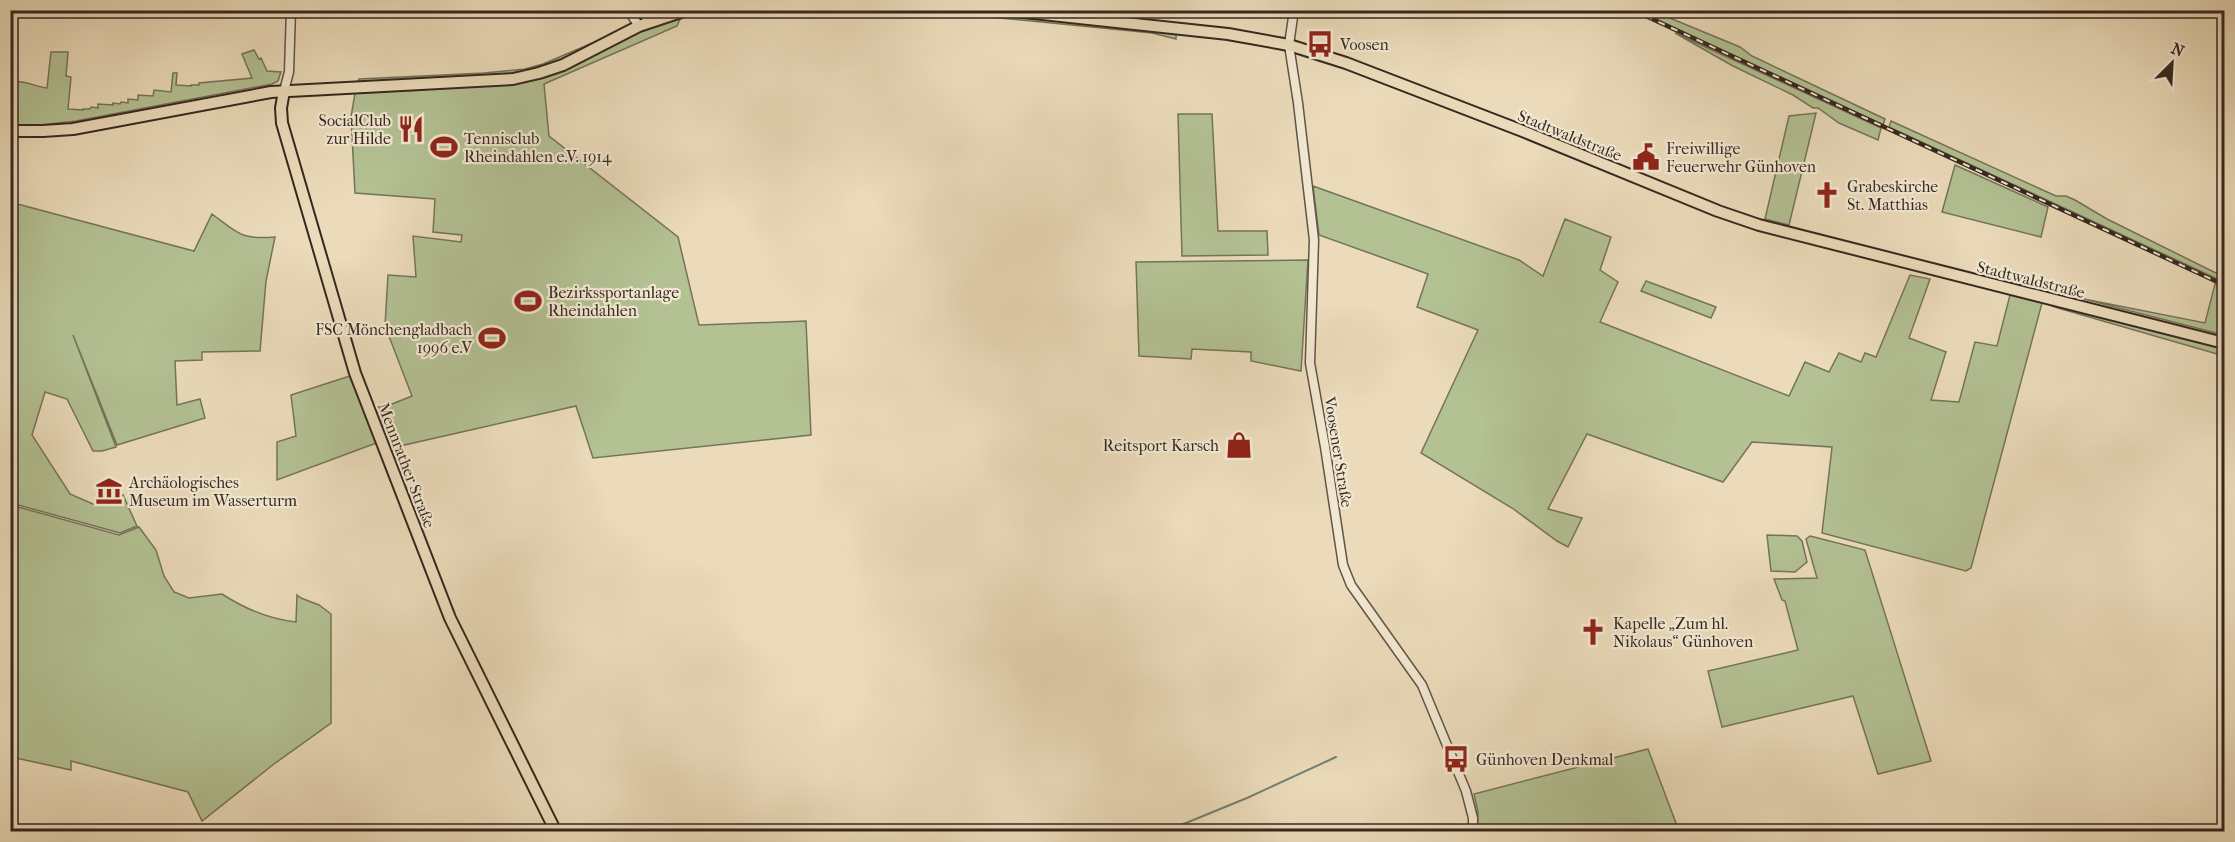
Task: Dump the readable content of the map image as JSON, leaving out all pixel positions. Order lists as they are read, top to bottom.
{
  "streets": {
    "main road": ["Stadtwaldstraße", "Mennrather Straße"],
    "street": ["Voosener Straße"]
  },
  "crossings": [
    ["Stadtwaldstraße", "Voosener Straße"]
  ],
  "places": {
    "bus stop": ["Voosen", "Günhoven Denkmal"],
    "restaurant": ["SocialClub zur Hilde"],
    "sports": ["Tennisclub Rheindahlen e.V. 1914", "Bezirkssportanlage Rheindahlen", "FSC Mönchengladbach 1996 e.V"],
    "public building": ["Freiwillige Feuerwehr Günhoven"],
    "church": ["Grabeskirche St. Matthias", "Kapelle „Zum hl. Nikolaus“ Günhoven"],
    "shop": ["Reitsport Karsch"],
    "museum": ["Archäologisches Museum im Wasserturm"]
  },
  "north": "top right"
}
